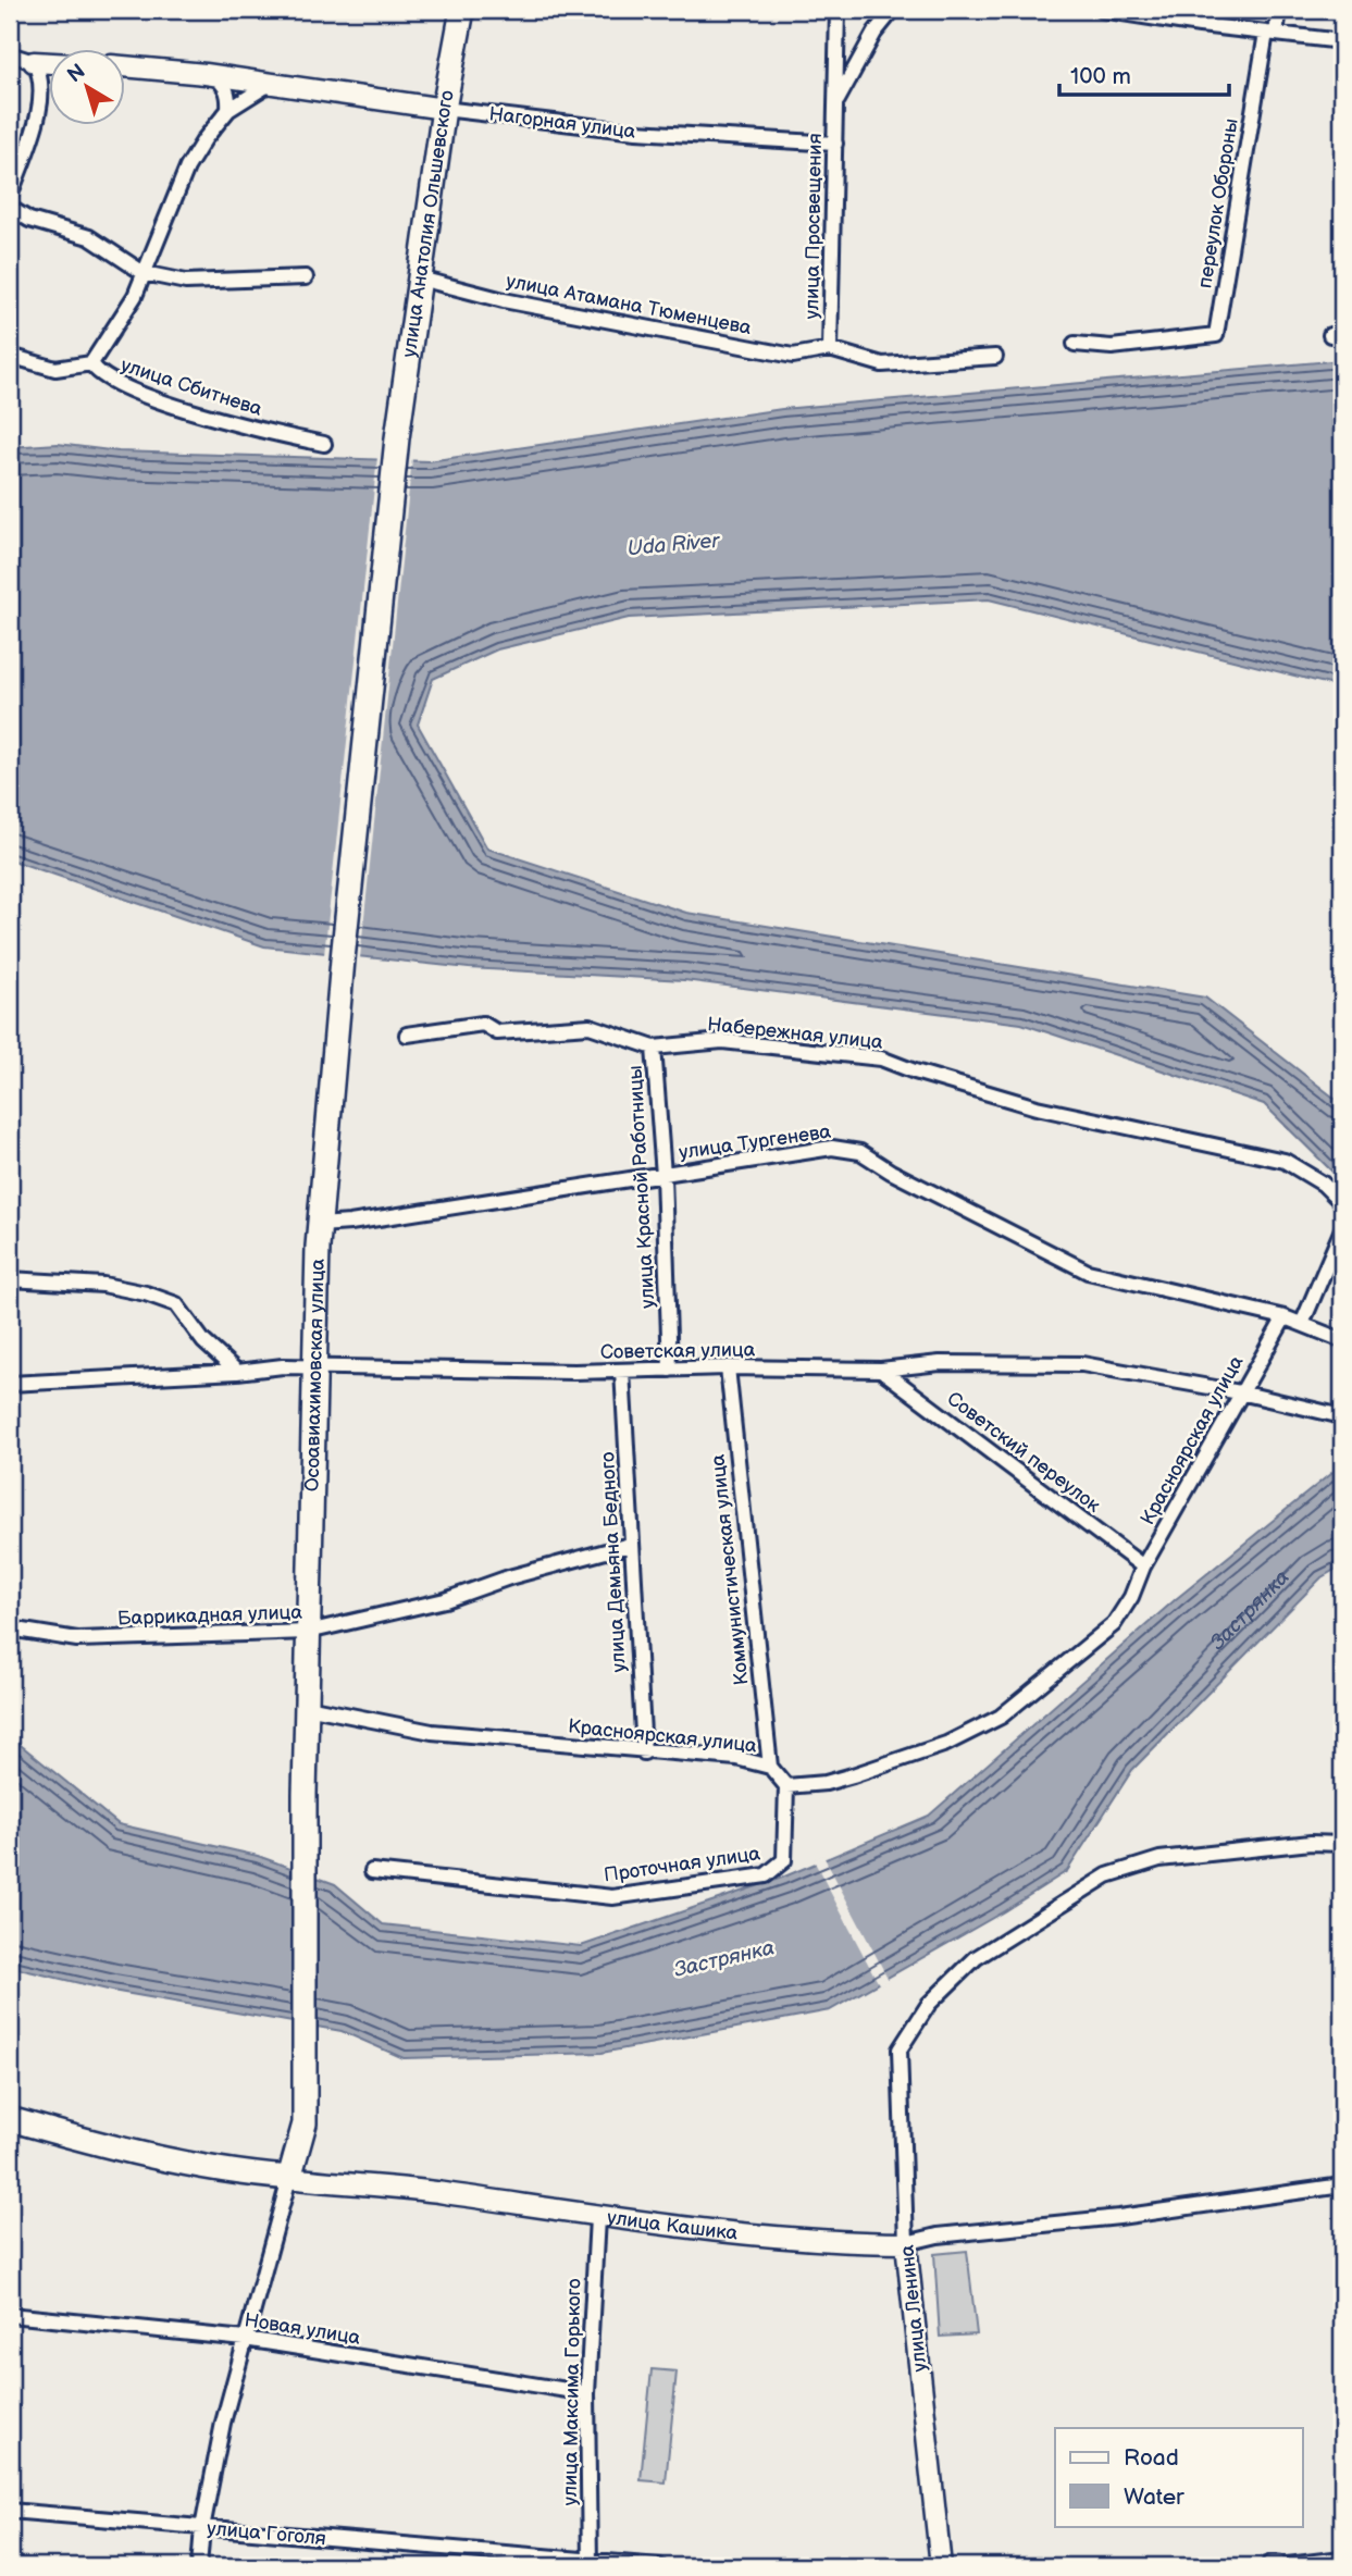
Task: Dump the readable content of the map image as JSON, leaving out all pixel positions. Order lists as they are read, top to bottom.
{
  "streets": {
    "highway": ["улица Анатолия Ольшевского", "Осоавиахимовская улица", "улица Кашика"],
    "street": [
      "Нагорная улица",
      "переулок Обороны",
      "улица Просвещения",
      "улица Атамана Тюменцева",
      "улица Сбитнева",
      "Набережная улица",
      "улица Тургенева",
      "улица Красной Работницы",
      "Советская улица",
      "Красноярская улица",
      "Советский переулок",
      "улица Демьяна Бедного",
      "Коммунистическая улица",
      "Баррикадная улица",
      "Проточная улица",
      "улица Ленина",
      "Новая улица",
      "улица Максима Горького",
      "улица Гоголя"
    ]
  },
  "crossings": [
    ["Нагорная улица", "улица Анатолия Ольшевского"],
    ["Нагорная улица", "улица Просвещения"],
    ["улица Анатолия Ольшевского", "улица Атамана Тюменцева"],
    ["улица Анатолия Ольшевского", "Осоавиахимовская улица"],
    ["улица Просвещения", "улица Атамана Тюменцева"],
    ["Набережная улица", "улица Красной Работницы"],
    ["улица Тургенева", "улица Красной Работницы"],
    ["улица Тургенева", "Осоавиахимовская улица"],
    ["улица Тургенева", "Красноярская улица"],
    ["улица Красной Работницы", "Советская улица"],
    ["Советская улица", "Осоавиахимовская улица"],
    ["Советская улица", "Красноярская улица"],
    ["Советская улица", "Советский переулок"],
    ["Советская улица", "улица Демьяна Бедного"],
    ["Советская улица", "Коммунистическая улица"],
    ["Осоавиахимовская улица", "Красноярская улица"],
    ["Осоавиахимовская улица", "Баррикадная улица"],
    ["Осоавиахимовская улица", "улица Кашика"],
    ["Красноярская улица", "Советский переулок"],
    ["Красноярская улица", "улица Демьяна Бедного"],
    ["Красноярская улица", "Коммунистическая улица"],
    ["Красноярская улица", "Проточная улица"],
    ["улица Демьяна Бедного", "Баррикадная улица"],
    ["улица Кашика", "улица Ленина"],
    ["улица Кашика", "улица Максима Горького"],
    ["Новая улица", "улица Максима Горького"],
    ["улица Максима Горького", "улица Гоголя"]
  ],
  "water": ["Uda River", "Застрянка"],
  "legend": ["Road", "Water"],
  "scale_bar": "100 m",
  "north": "top left"
}
